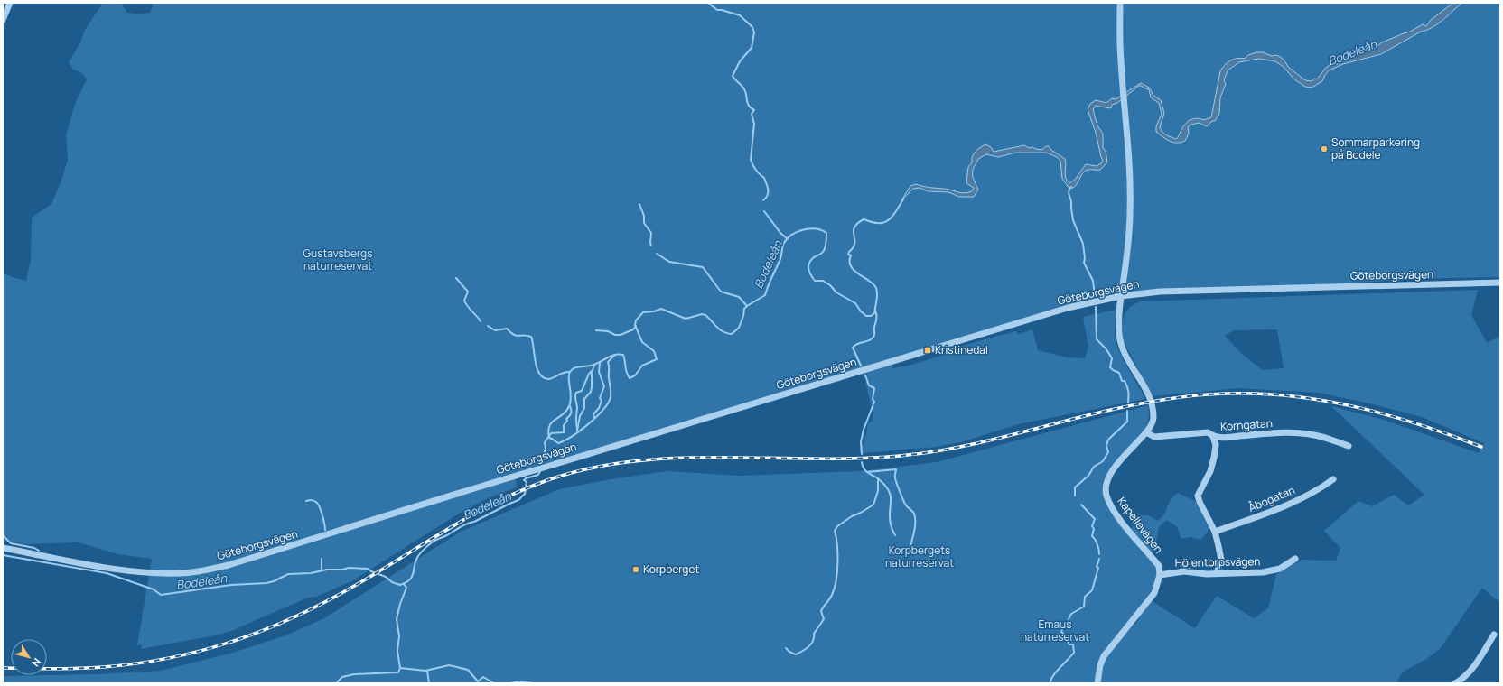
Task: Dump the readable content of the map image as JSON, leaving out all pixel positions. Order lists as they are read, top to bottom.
{
  "streets": {
    "street": [
      "Göteborgsvägen",
      "Korngatan",
      "Åbogatan",
      "Kapellevägen",
      "Höjentorpsvägen"
    ]
  },
  "crossings": [
    ["Göteborgsvägen", "Kapellevägen"],
    ["Korngatan", "Kapellevägen"],
    ["Kapellevägen", "Höjentorpsvägen"]
  ],
  "water": ["Bodeleån"],
  "parks": ["Gustavsbergs naturreservat", "Korpbergets naturreservat", "Emaus naturreservat"],
  "places": {
    "other": ["Sommarparkering på Bodele", "Korpberget"],
    "transit": ["Kristinedal"]
  },
  "north": "bottom right"
}
